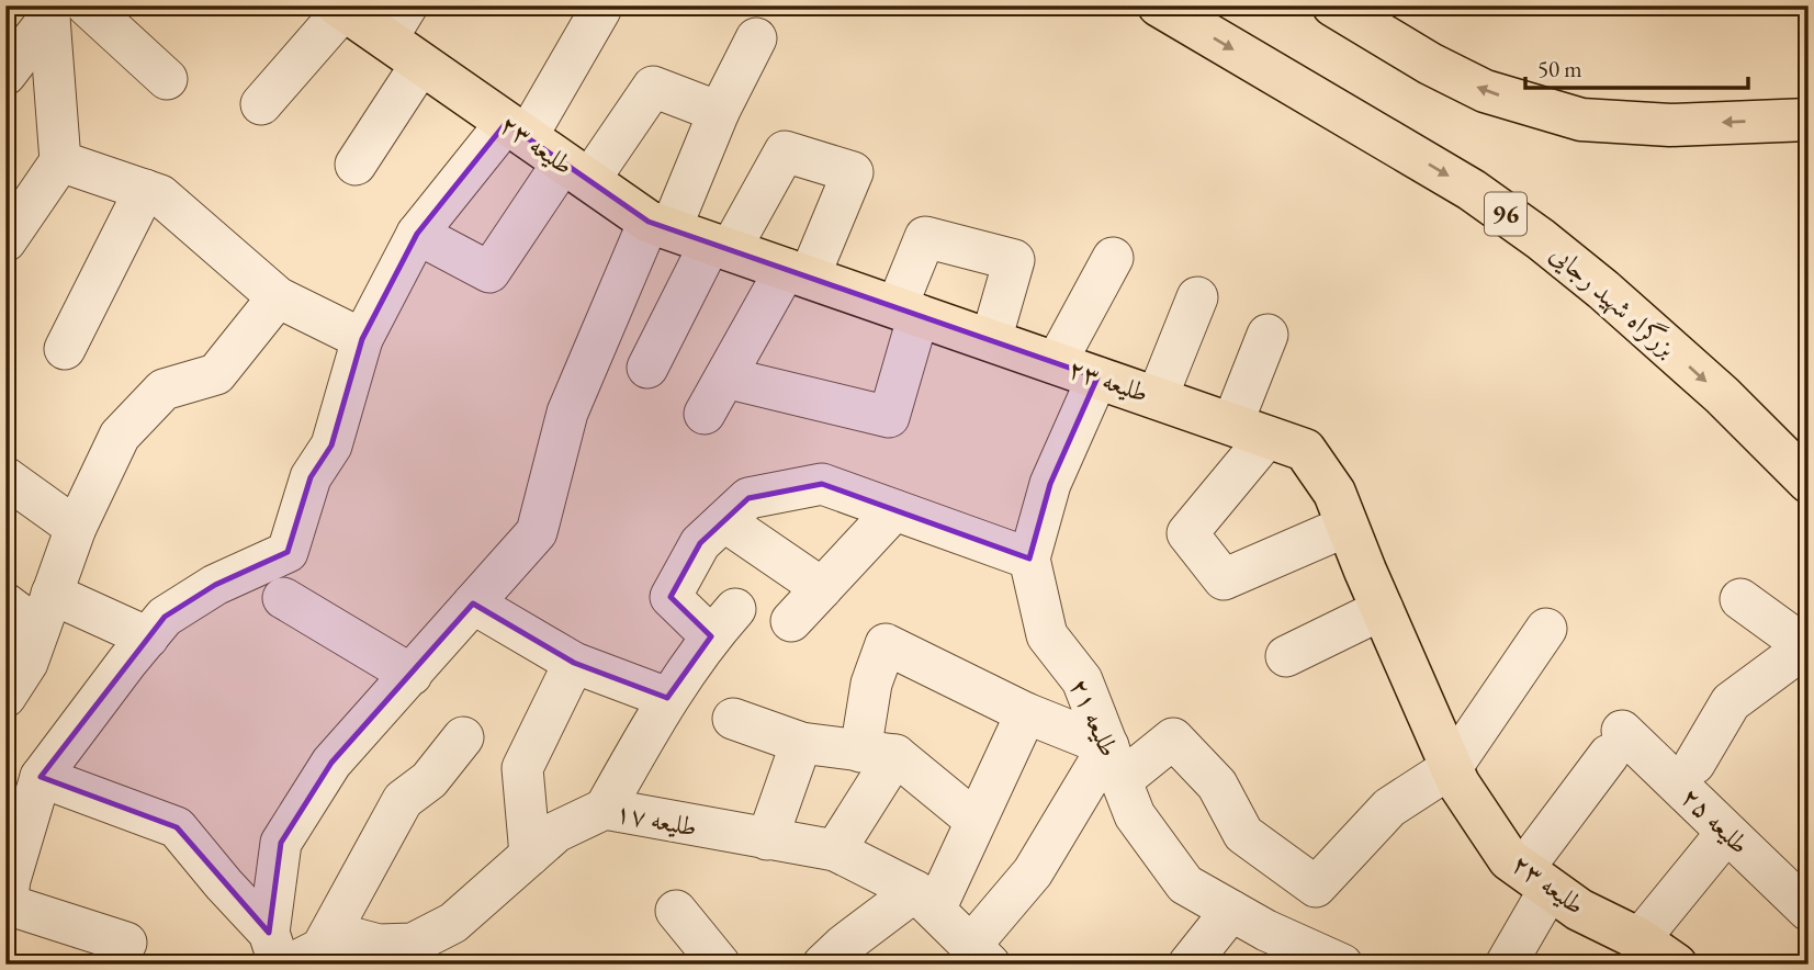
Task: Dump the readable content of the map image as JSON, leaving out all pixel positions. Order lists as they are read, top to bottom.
{
  "streets": {
    "main road": ["طلیعه ۲۳", "96", "بزرگراه شهید رجایی"],
    "street": ["طلیعه ۲۱", "طلیعه ۱۷", "طلیعه ۲۵"]
  },
  "crossings": [
    ["طلیعه ۲۳", "طلیعه ۲۱"],
    ["طلیعه ۲۳", "طلیعه ۲۵"]
  ],
  "one_way": ["بزرگراه شهید رجایی"],
  "scale_bar": "50 m"
}
